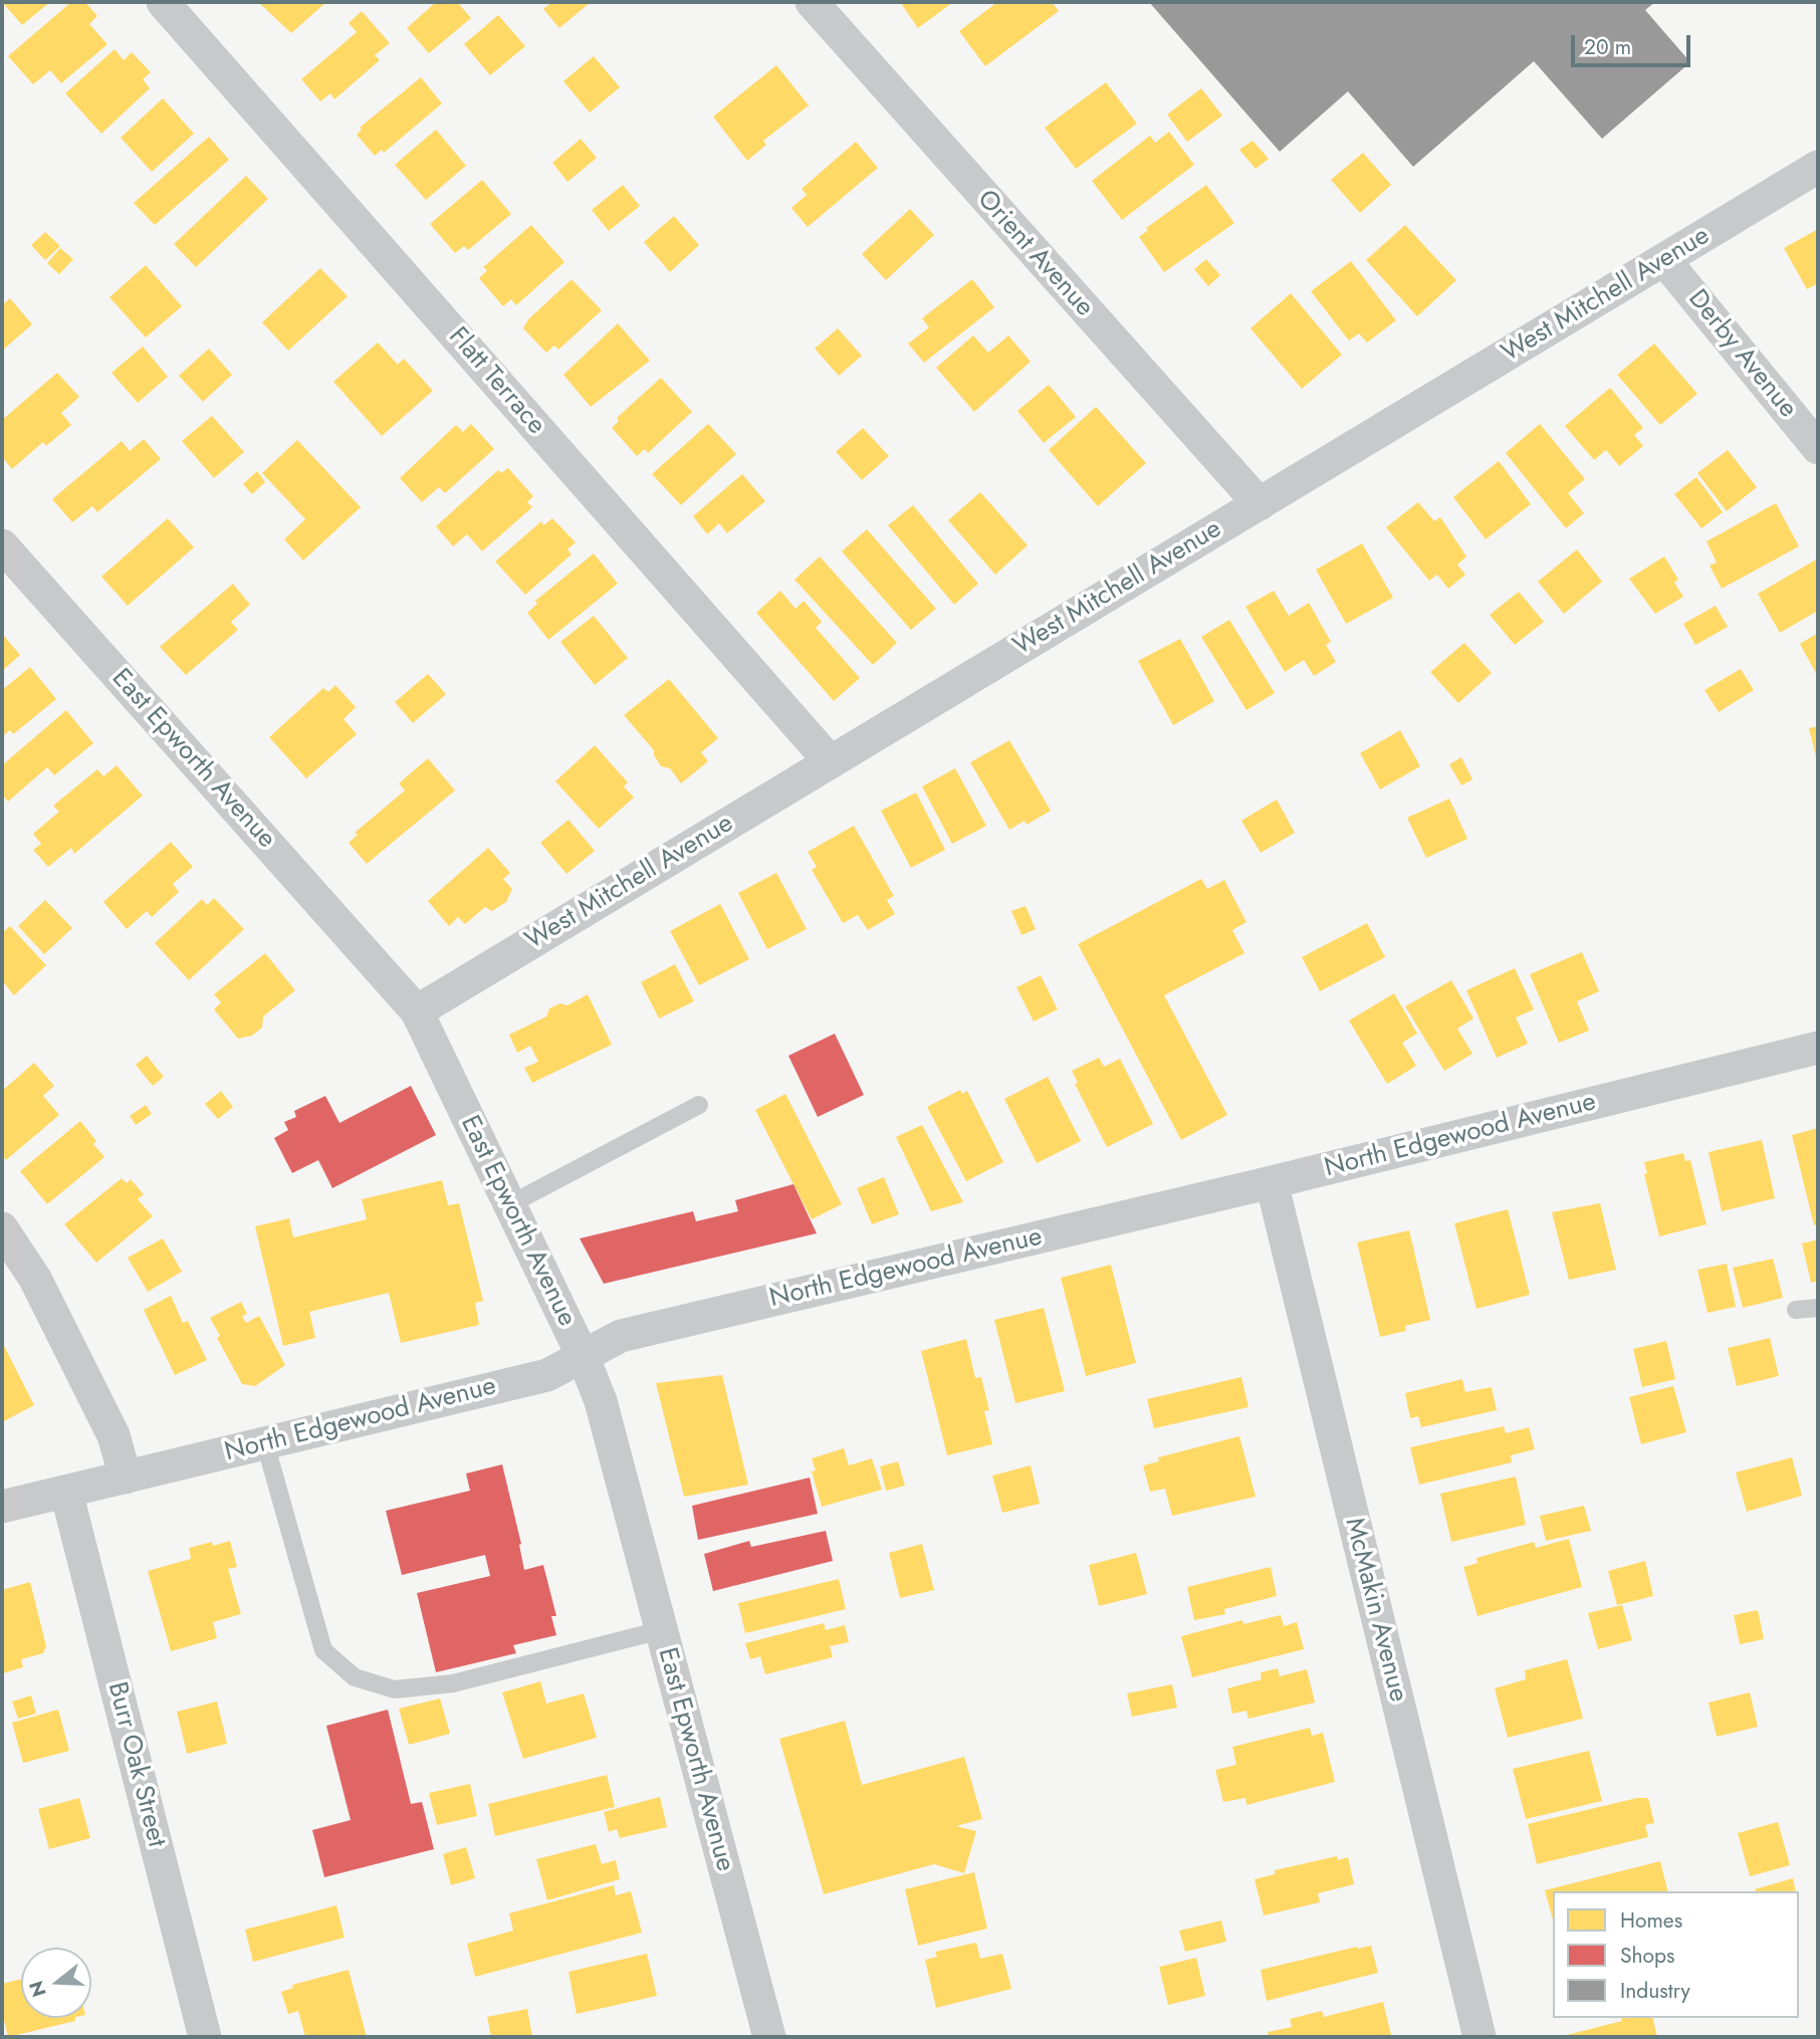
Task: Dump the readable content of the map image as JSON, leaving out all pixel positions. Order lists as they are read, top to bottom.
{
  "streets": {
    "street": [
      "Orient Avenue",
      "West Mitchell Avenue",
      "Derby Avenue",
      "Flatt Terrace",
      "East Epworth Avenue",
      "North Edgewood Avenue",
      "McMakin Avenue",
      "Burr Oak Street"
    ]
  },
  "crossings": [
    ["Orient Avenue", "West Mitchell Avenue"],
    ["West Mitchell Avenue", "Derby Avenue"],
    ["West Mitchell Avenue", "Flatt Terrace"],
    ["West Mitchell Avenue", "East Epworth Avenue"],
    ["East Epworth Avenue", "North Edgewood Avenue"],
    ["North Edgewood Avenue", "McMakin Avenue"],
    ["North Edgewood Avenue", "Burr Oak Street"]
  ],
  "legend": ["Homes", "Shops", "Industry"],
  "scale_bar": "20 m",
  "north": "left"
}
